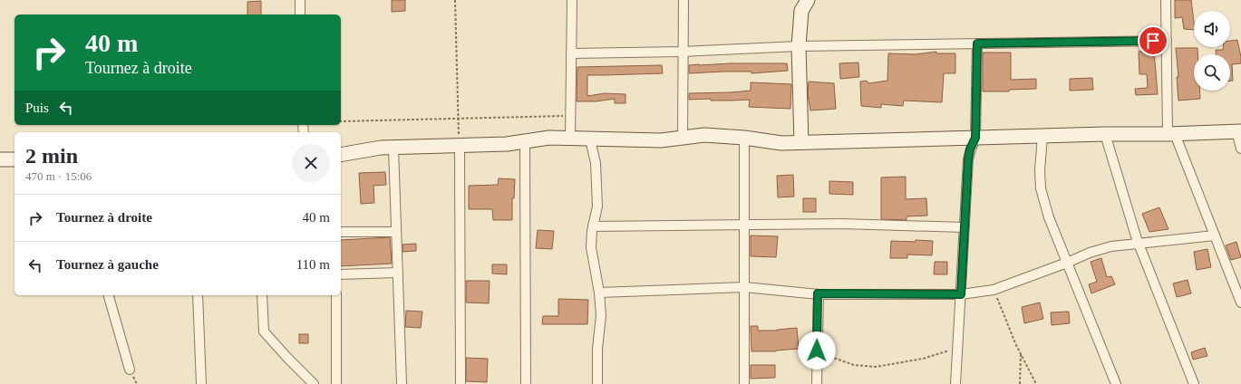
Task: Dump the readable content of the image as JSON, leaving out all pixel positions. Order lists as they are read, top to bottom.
{
  "page": {
    "turn": ["40 m", "Tournez à droite"],
    "then": "Puis",
    "heading": ["2 min", "470 m · 15:06"],
    "list": [
      {
        "name": "Tournez à droite",
        "value": "40 m"
      },
      {
        "name": "Tournez à gauche",
        "value": "110 m"
      }
    ]
  }
}
